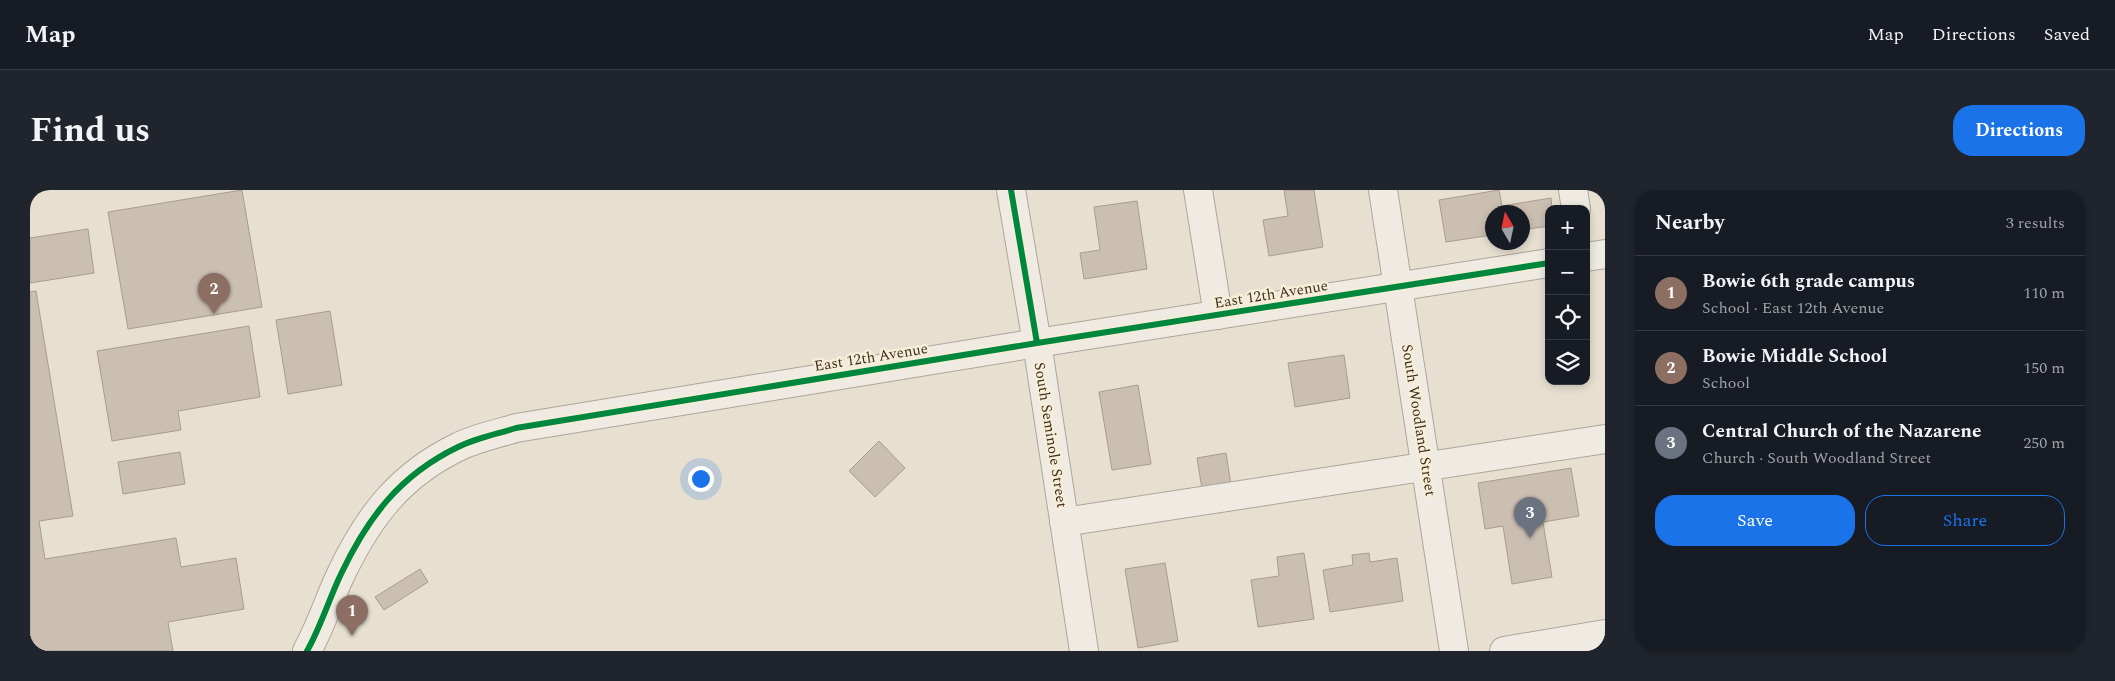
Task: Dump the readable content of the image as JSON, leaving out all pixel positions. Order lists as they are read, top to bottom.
{
  "streets": {
    "street": ["East 12th Avenue", "South Woodland Street", "South Seminole Street"]
  },
  "crossings": [
    ["East 12th Avenue", "South Woodland Street"],
    ["East 12th Avenue", "South Seminole Street"]
  ],
  "north": "top",
  "page": {
    "header": "Map",
    "nav": ["Map", "Directions", "Saved"],
    "title": "Find us",
    "buttons": [
      "Directions",
      ["Save", "Share"]
    ],
    "heading": ["Nearby", "3 results"],
    "map_buttons": ["+", "−"],
    "list": [
      {
        "mark": "1",
        "name": "Bowie 6th grade campus",
        "note": "School · East 12th Avenue",
        "value": "110 m"
      },
      {
        "mark": "2",
        "name": "Bowie Middle School",
        "note": "School",
        "value": "150 m"
      },
      {
        "mark": "3",
        "name": "Central Church of the Nazarene",
        "note": "Church · South Woodland Street",
        "value": "250 m"
      }
    ],
    "pins": ["2", "3", "1"]
  }
}
